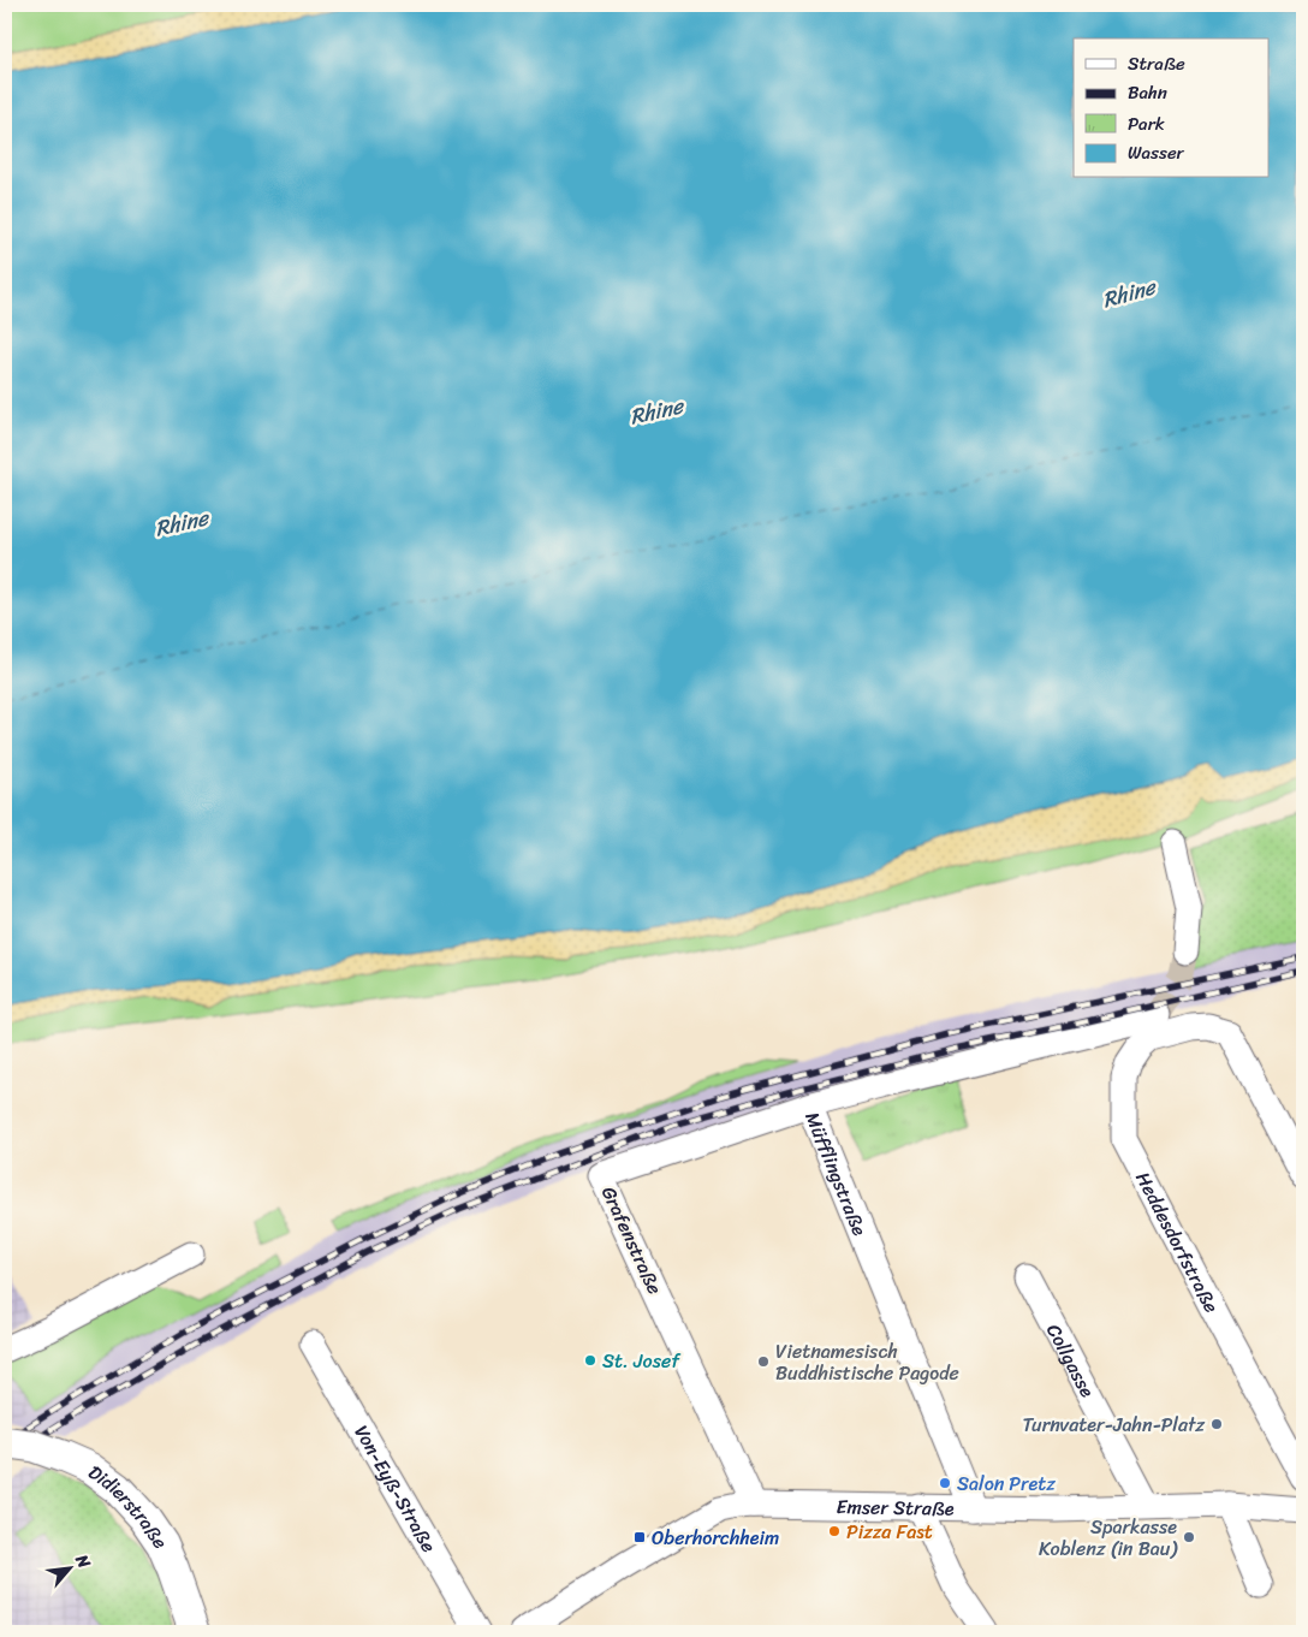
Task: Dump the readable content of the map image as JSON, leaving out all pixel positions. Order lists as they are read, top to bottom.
{
  "streets": {
    "street": [
      "Müfflingstraße",
      "Grafenstraße",
      "Heddesdorfstraße",
      "Collgasse",
      "Von-Eyß-Straße",
      "Emser Straße",
      "Didierstraße"
    ]
  },
  "crossings": [
    ["Müfflingstraße", "Grafenstraße"],
    ["Müfflingstraße", "Emser Straße"],
    ["Grafenstraße", "Emser Straße"],
    ["Collgasse", "Emser Straße"]
  ],
  "water": ["Rhine"],
  "places": {
    "other": [
      "St. Josef",
      "Vietnamesisch Buddhistische Pagode",
      "Turnvater-Jahn-Platz",
      "Salon Pretz",
      "Pizza Fast",
      "Sparkasse Koblenz (in Bau)"
    ],
    "transit": ["Oberhorchheim"]
  },
  "legend": [
    "Straße",
    "Bahn",
    "Park",
    "Wasser"
  ],
  "north": "top right"
}
